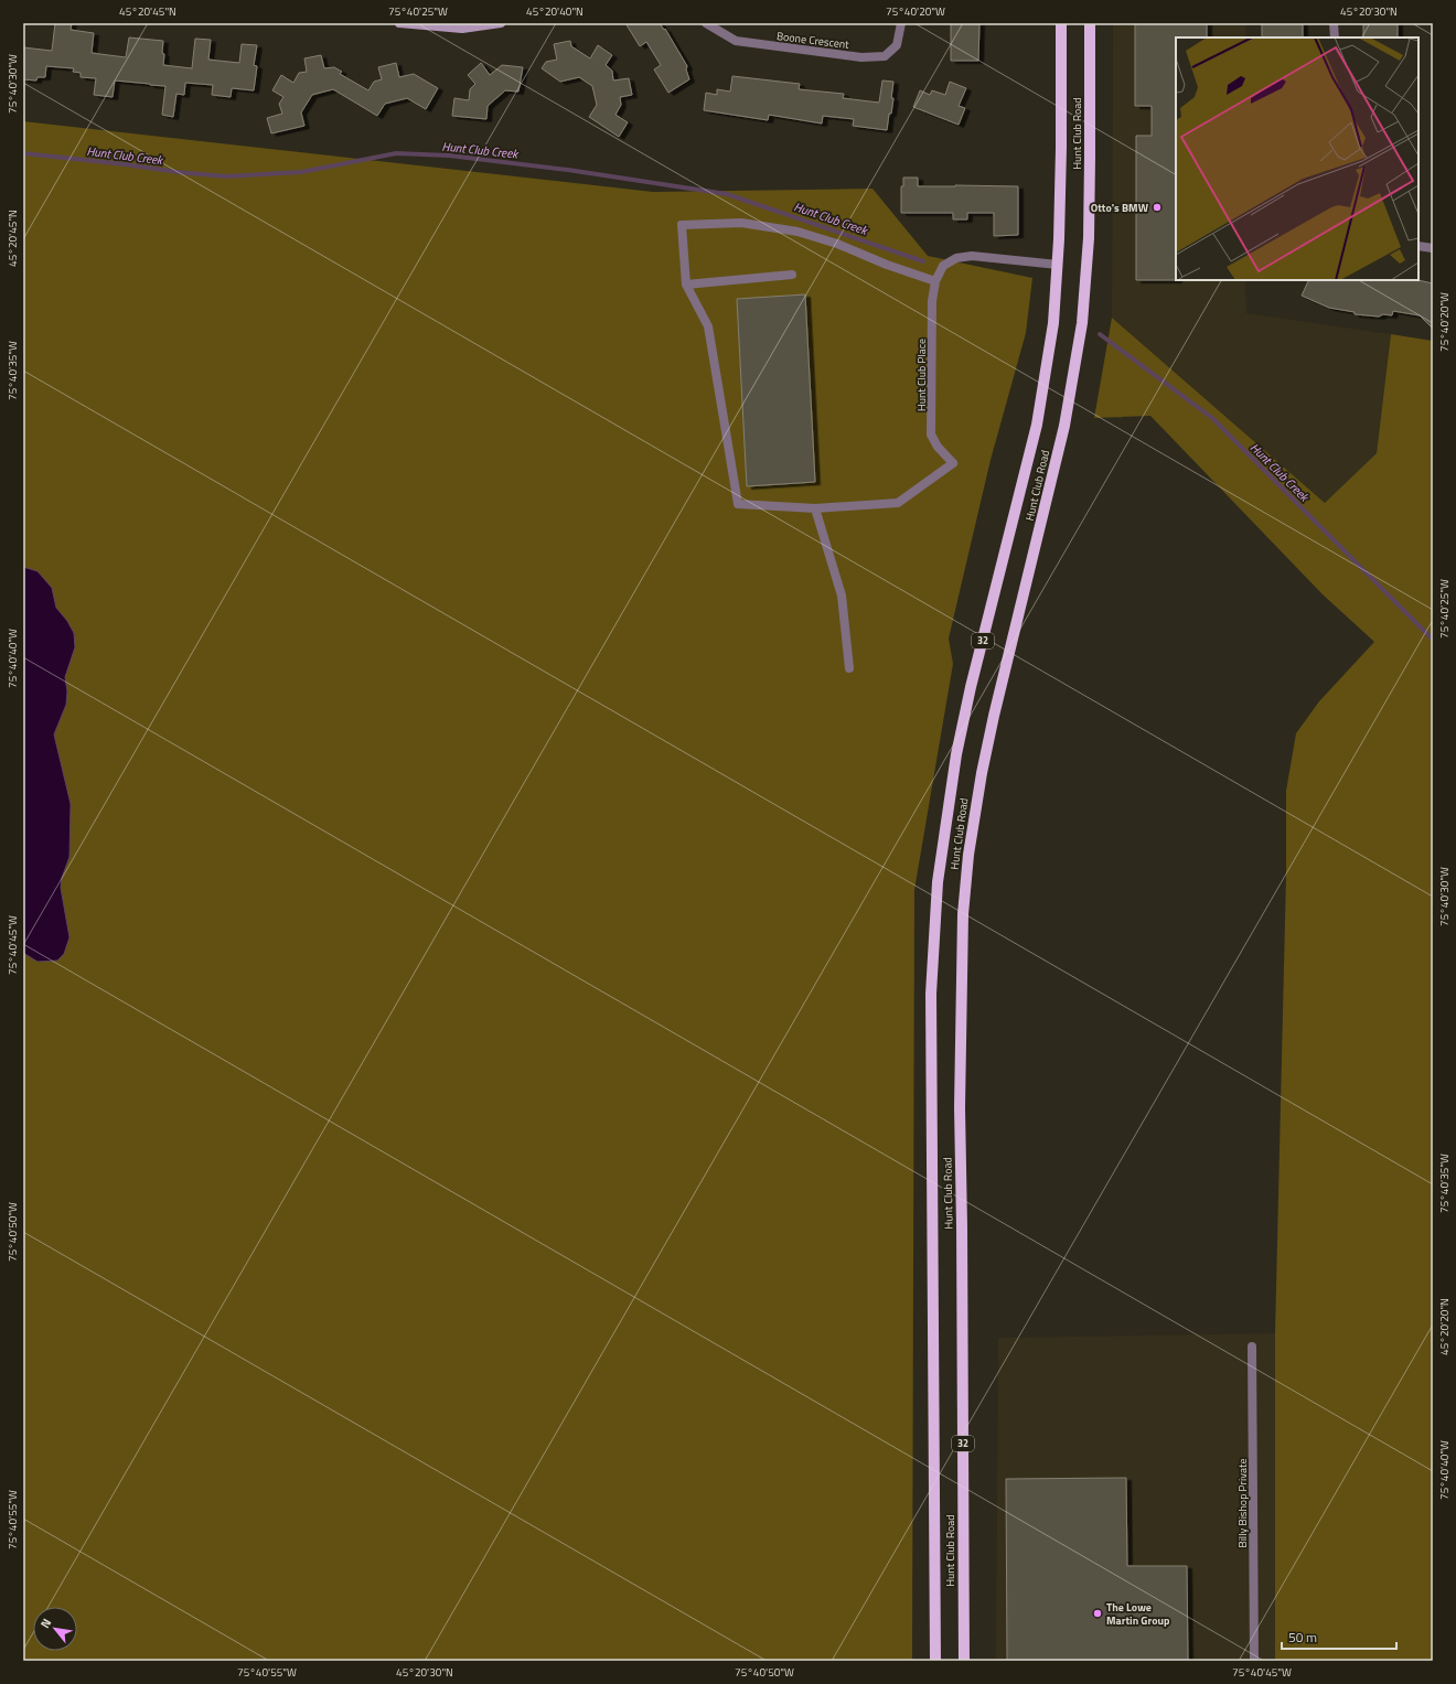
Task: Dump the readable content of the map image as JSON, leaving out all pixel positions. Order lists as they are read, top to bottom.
{
  "streets": {
    "main road": ["Hunt Club Road", "32"],
    "street": ["Boone Crescent", "Hunt Club Place", "Billy Bishop Private"]
  },
  "crossings": [
    ["Hunt Club Road", "Hunt Club Place"]
  ],
  "water": ["Hunt Club Creek"],
  "places": ["Otto's BMW", "The Lowe Martin Group"],
  "scale_bar": "50 m",
  "north": "top left",
  "coordinates": [
    "45°20'45\"N",
    "75°40'25\"W",
    "45°20'40\"N",
    "75°40'20\"W",
    "45°20'30\"N",
    "75°40'30\"W",
    "75°40'35\"W",
    "75°40'40\"W",
    "75°40'45\"W",
    "75°40'50\"W",
    "45°20'20\"N",
    "75°40'55\"W"
  ]
}
